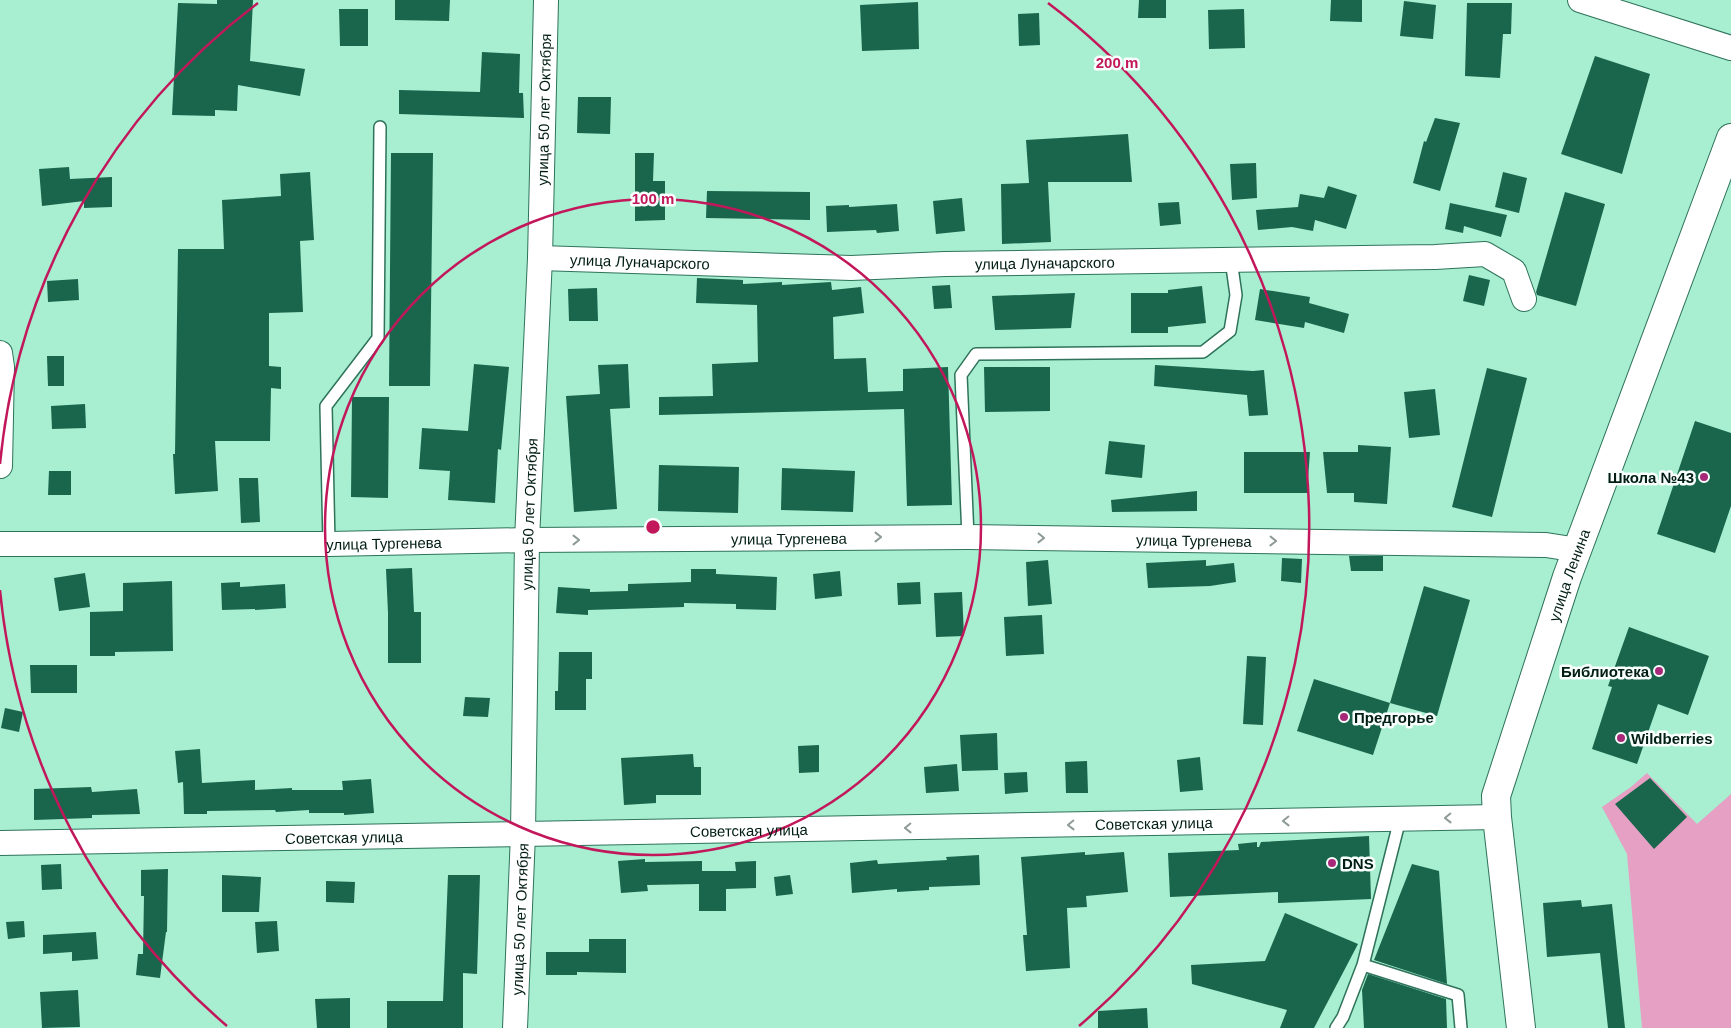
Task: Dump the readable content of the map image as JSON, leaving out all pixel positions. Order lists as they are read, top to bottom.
{
  "streets": {
    "street": [
      "улица 50 лет Октября",
      "улица Луначарского",
      "улица Тургенева",
      "улица Ленина",
      "Советская улица"
    ]
  },
  "crossings": [
    ["улица 50 лет Октября", "улица Луначарского"],
    ["улица 50 лет Октября", "улица Тургенева"],
    ["улица 50 лет Октября", "Советская улица"],
    ["улица Тургенева", "улица Ленина"],
    ["улица Ленина", "Советская улица"]
  ],
  "one_way": ["улица Тургенева", "Советская улица"],
  "places": [
    "Школа №43",
    "Библиотека",
    "Предгорье",
    "Wildberries",
    "DNS"
  ],
  "rings": ["200 m", "100 m"]
}
